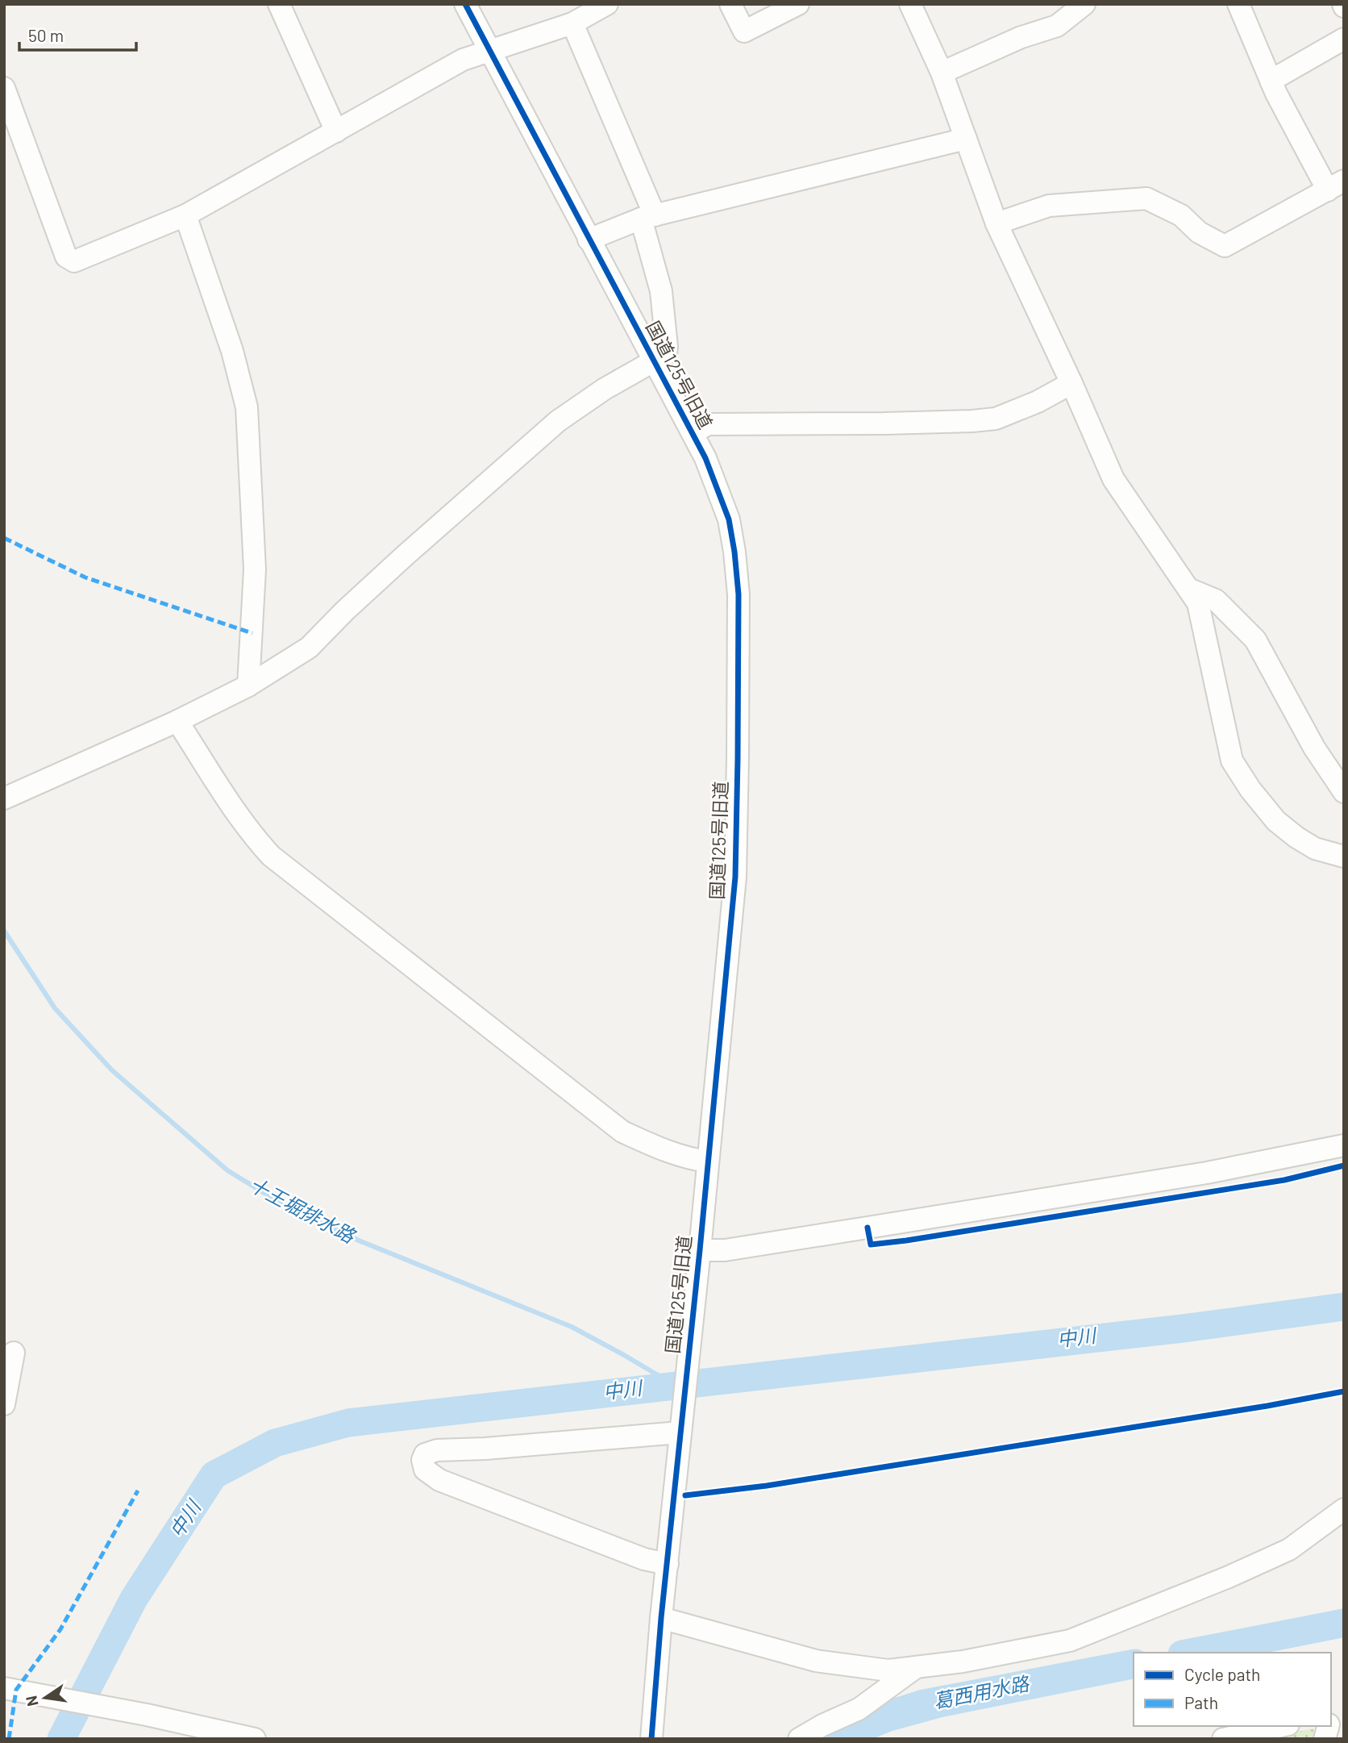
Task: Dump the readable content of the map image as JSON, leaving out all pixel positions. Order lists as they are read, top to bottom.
{
  "streets": {
    "street": ["国道125号旧道"]
  },
  "water": ["十王堀排水路", "中川", "葛西用水路"],
  "legend": ["Cycle path", "Path"],
  "scale_bar": "50 m",
  "north": "left"
}
